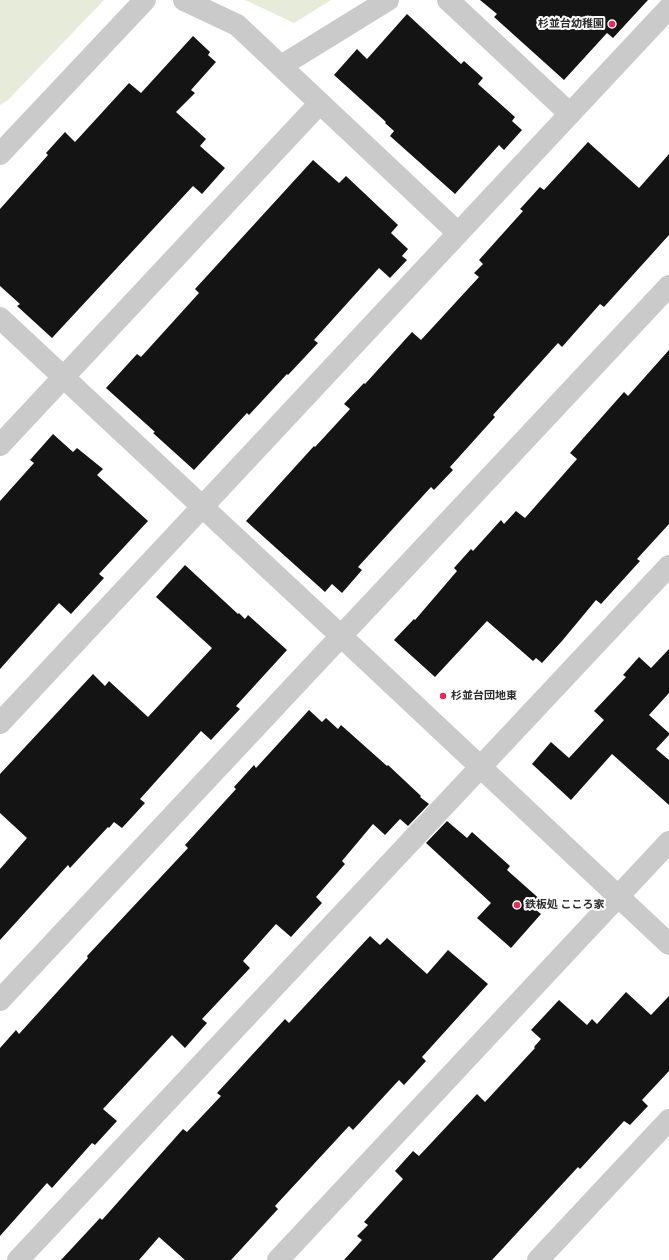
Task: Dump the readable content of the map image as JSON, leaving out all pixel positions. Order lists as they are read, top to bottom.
{
  "places": ["杉並台幼稚園", "杉並台団地東", "鉄板処 こころ家"]
}
